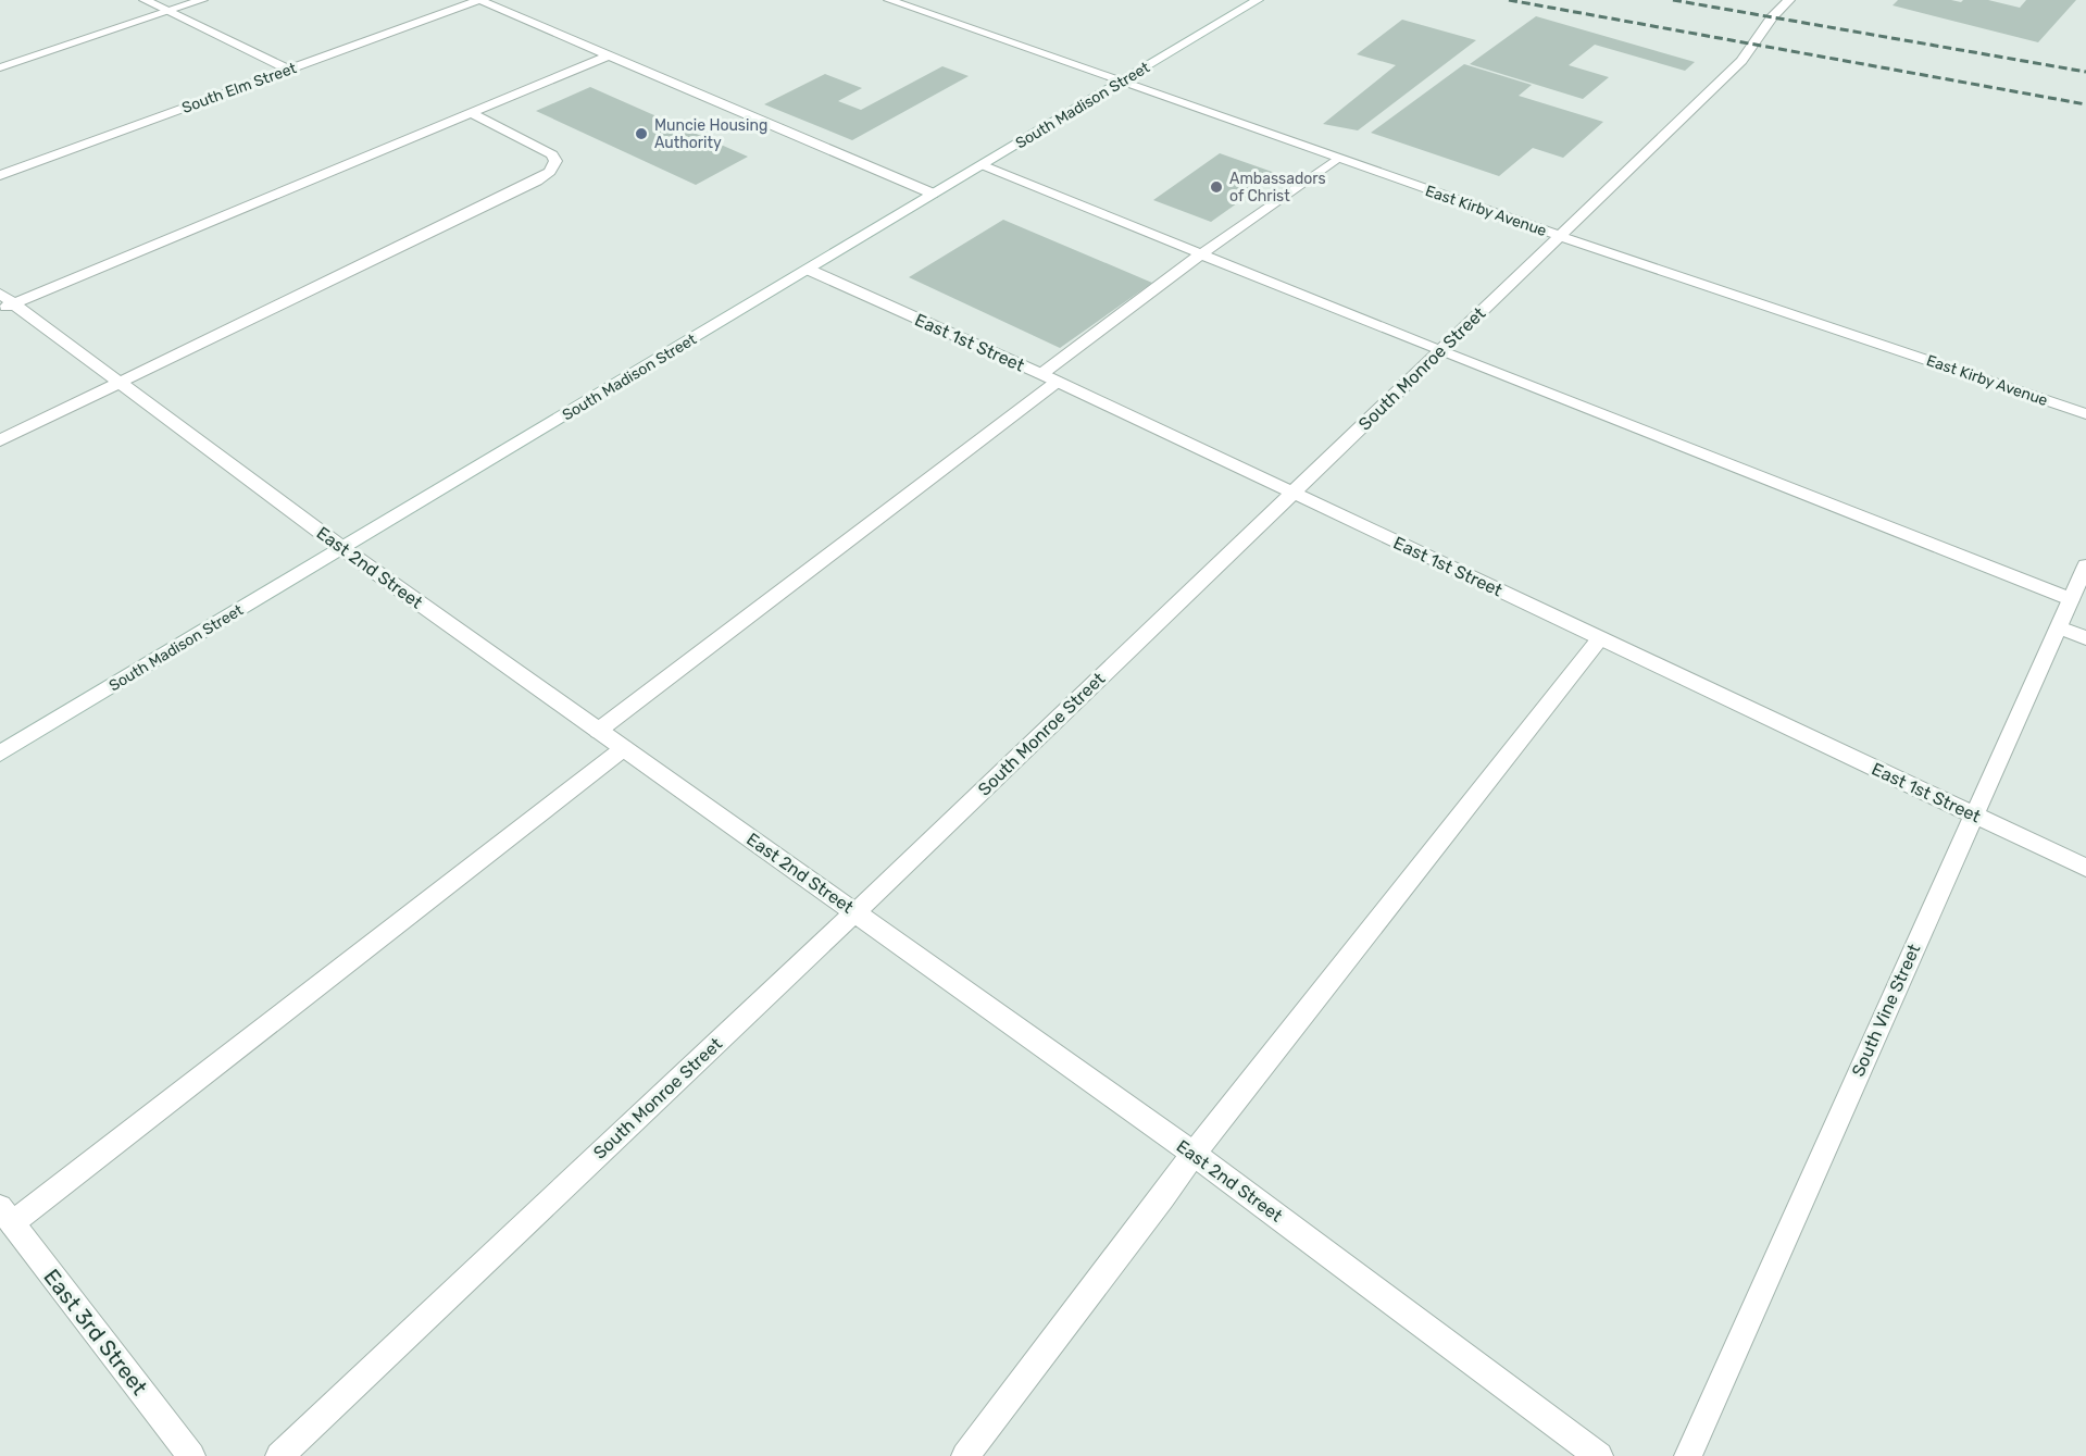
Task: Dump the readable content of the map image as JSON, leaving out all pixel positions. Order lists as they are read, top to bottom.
{
  "streets": {
    "street": [
      "South Elm Street",
      "South Madison Street",
      "East Kirby Avenue",
      "East 1st Street",
      "South Monroe Street",
      "East 2nd Street",
      "South Vine Street",
      "East 3rd Street"
    ]
  },
  "crossings": [
    ["South Madison Street", "East Kirby Avenue"],
    ["South Madison Street", "East 1st Street"],
    ["South Madison Street", "East 2nd Street"],
    ["East Kirby Avenue", "South Monroe Street"],
    ["East 1st Street", "South Monroe Street"],
    ["East 1st Street", "South Vine Street"],
    ["South Monroe Street", "East 2nd Street"]
  ],
  "places": ["Muncie Housing Authority", "Ambassadors of Christ"]
}
